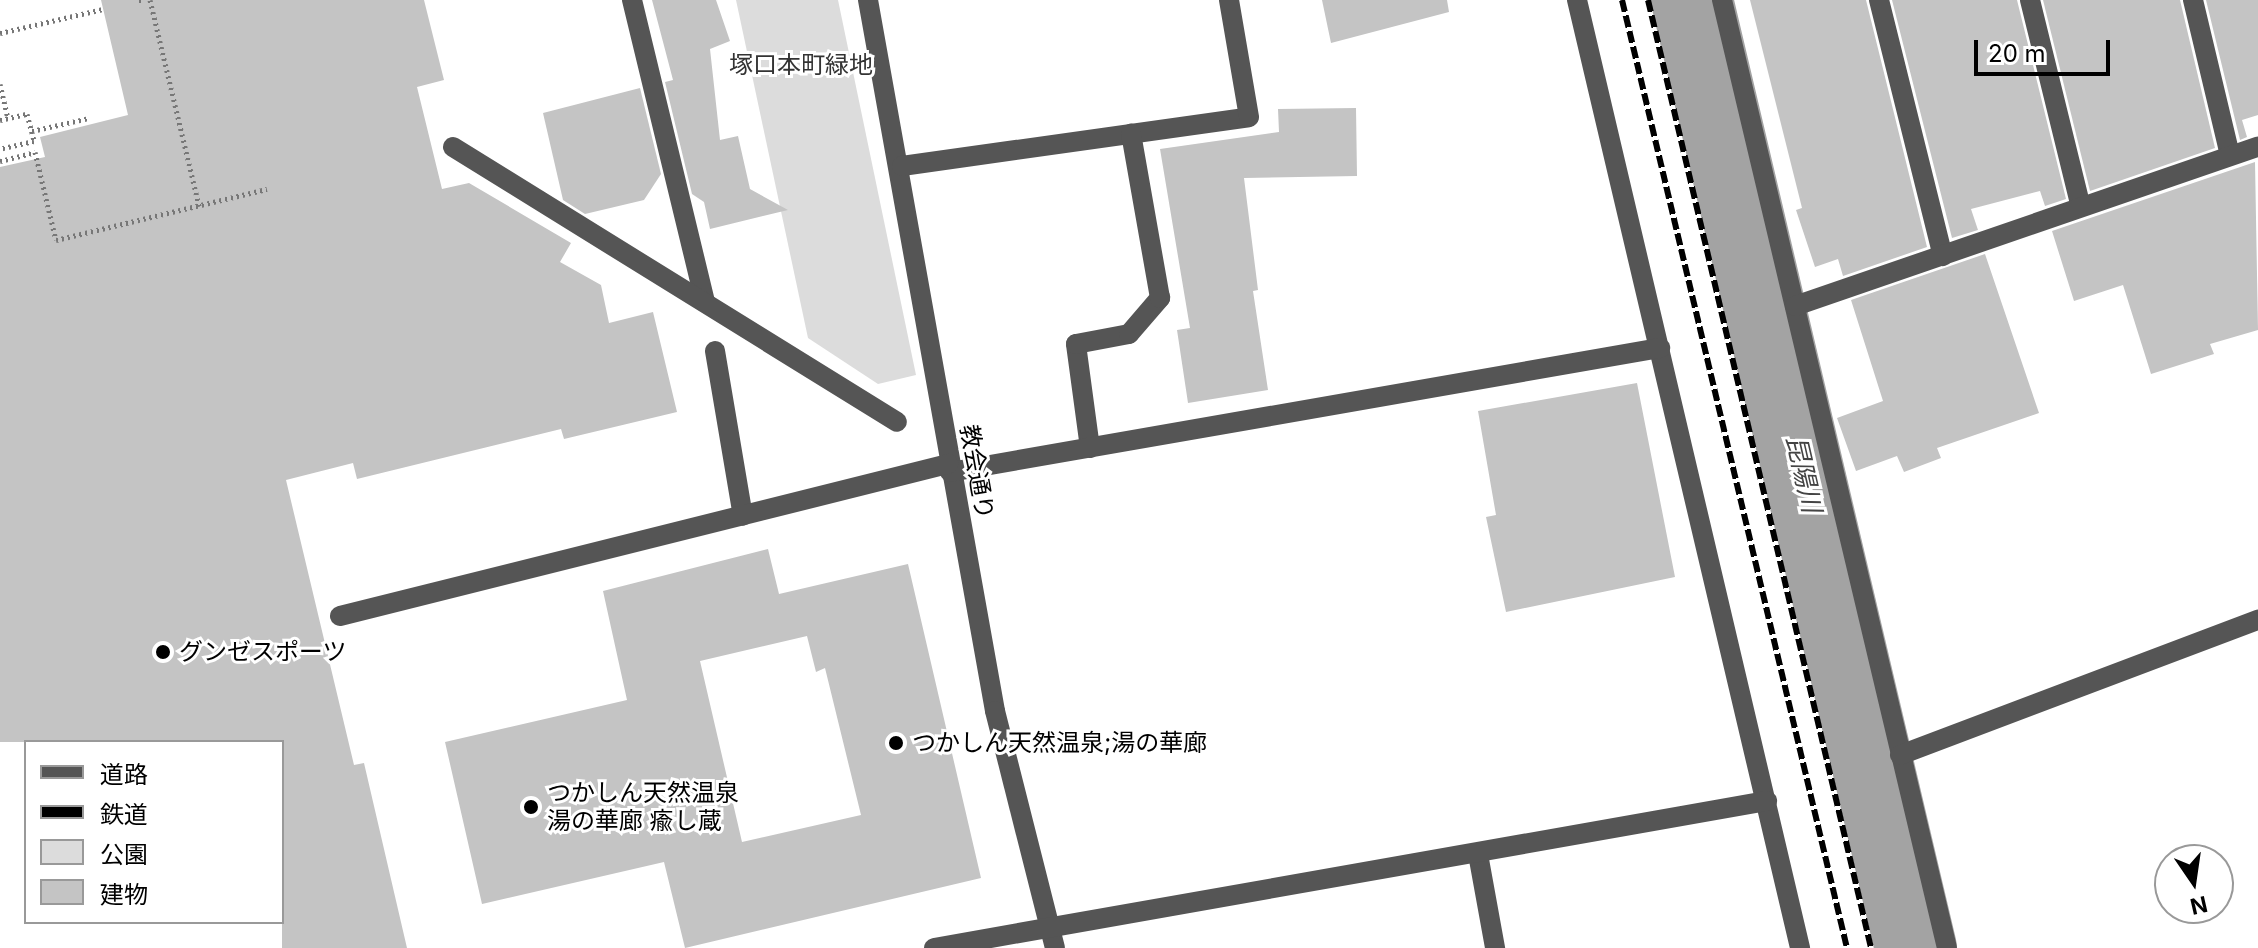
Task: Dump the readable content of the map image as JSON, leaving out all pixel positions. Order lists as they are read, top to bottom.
{
  "streets": {
    "street": ["教会通り"]
  },
  "water": ["昆陽川"],
  "parks": ["塚口本町緑地"],
  "places": ["グンゼスポーツ", "つかしん天然温泉;湯の華廊", "つかしん天然温泉 湯の華廊 瘉し蔵"],
  "legend": [
    "道路",
    "鉄道",
    "公園",
    "建物"
  ],
  "scale_bar": "20 m",
  "north": "bottom"
}
